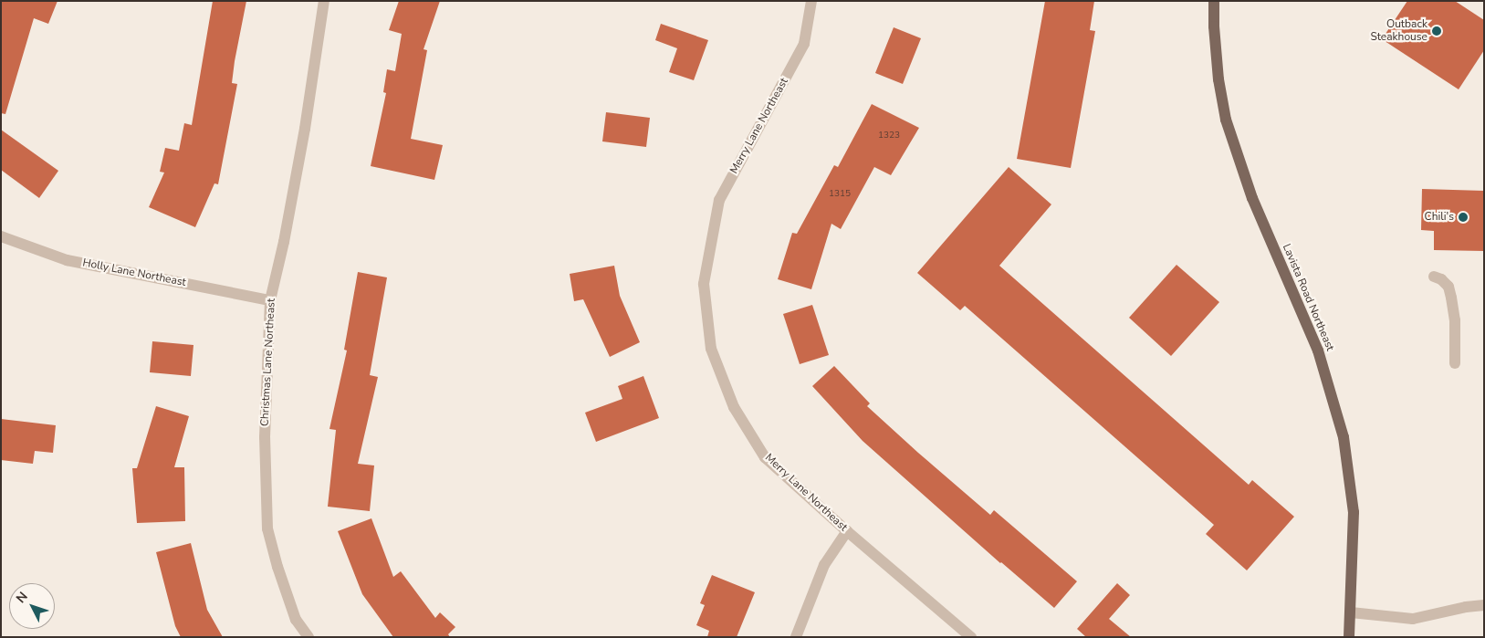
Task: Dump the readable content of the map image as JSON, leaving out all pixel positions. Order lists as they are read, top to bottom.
{
  "streets": {
    "main road": ["Lavista Road Northeast"],
    "street": ["Merry Lane Northeast", "Holly Lane Northeast", "Christmas Lane Northeast"]
  },
  "crossings": [
    ["Holly Lane Northeast", "Christmas Lane Northeast"]
  ],
  "places": ["Outback Steakhouse", "Chili's"],
  "house_numbers": ["1323", "1315"],
  "north": "top left"
}
